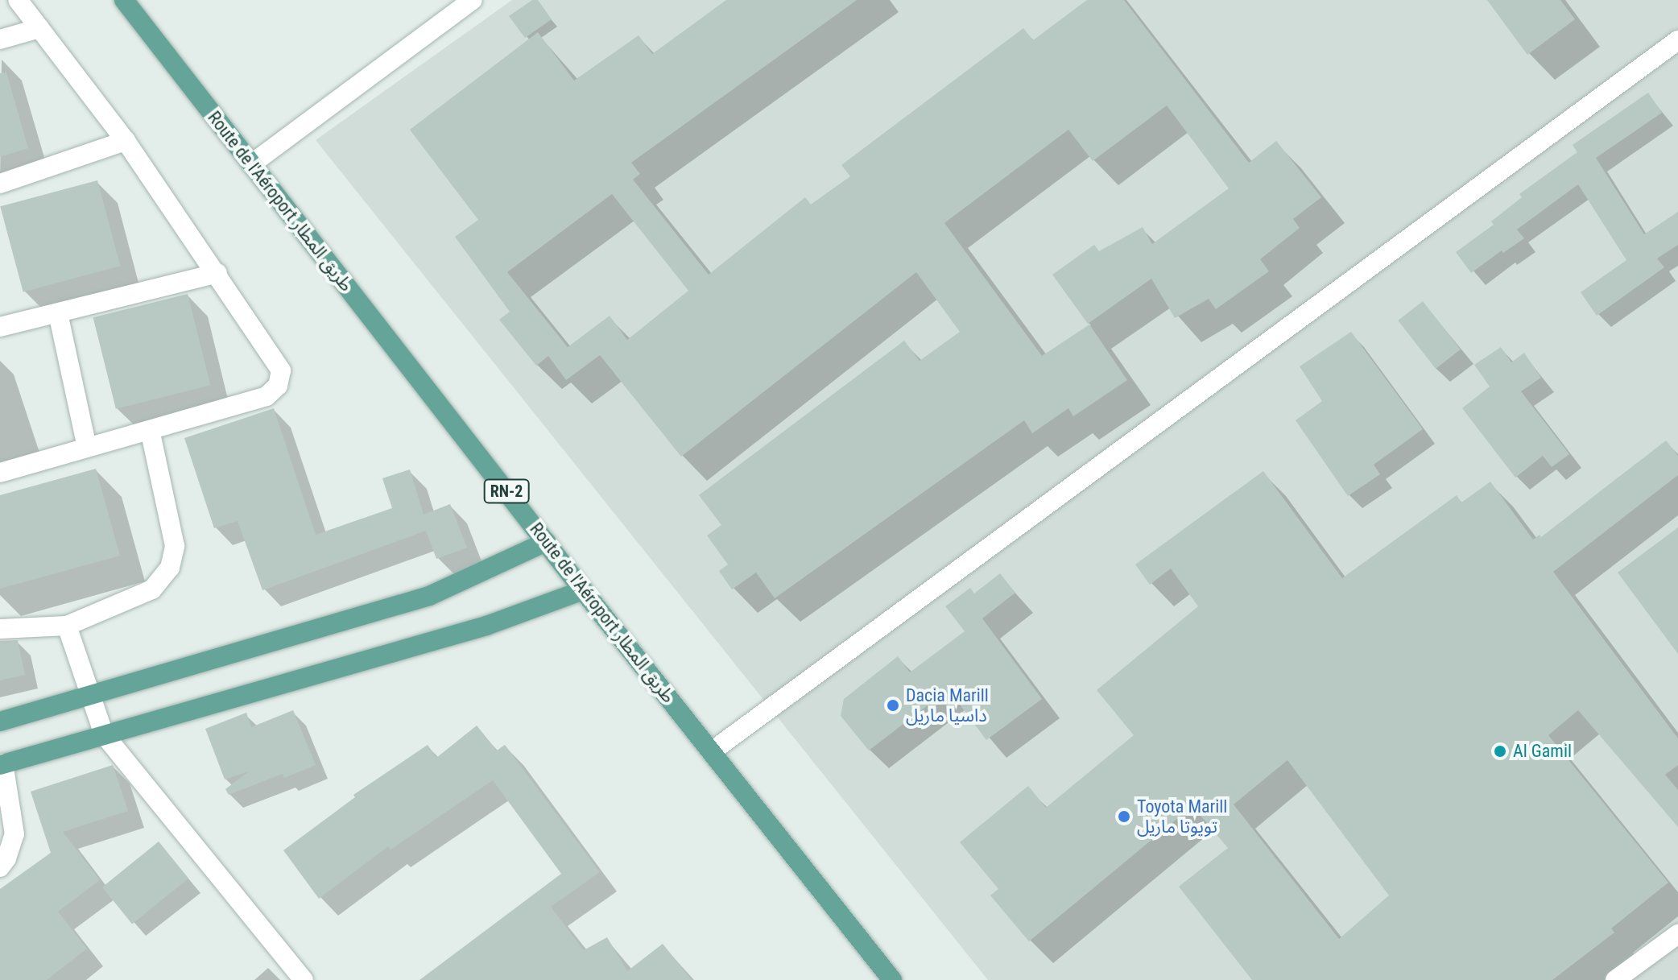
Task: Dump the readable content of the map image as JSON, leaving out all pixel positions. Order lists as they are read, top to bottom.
{
  "streets": {
    "main road": ["Route de l'Aéroport طريق المطار", "RN-2"]
  },
  "places": ["Dacia Marill داسيا ماريل", "Al Gamil", "Toyota Marill تويوتا ماريل"]
}
